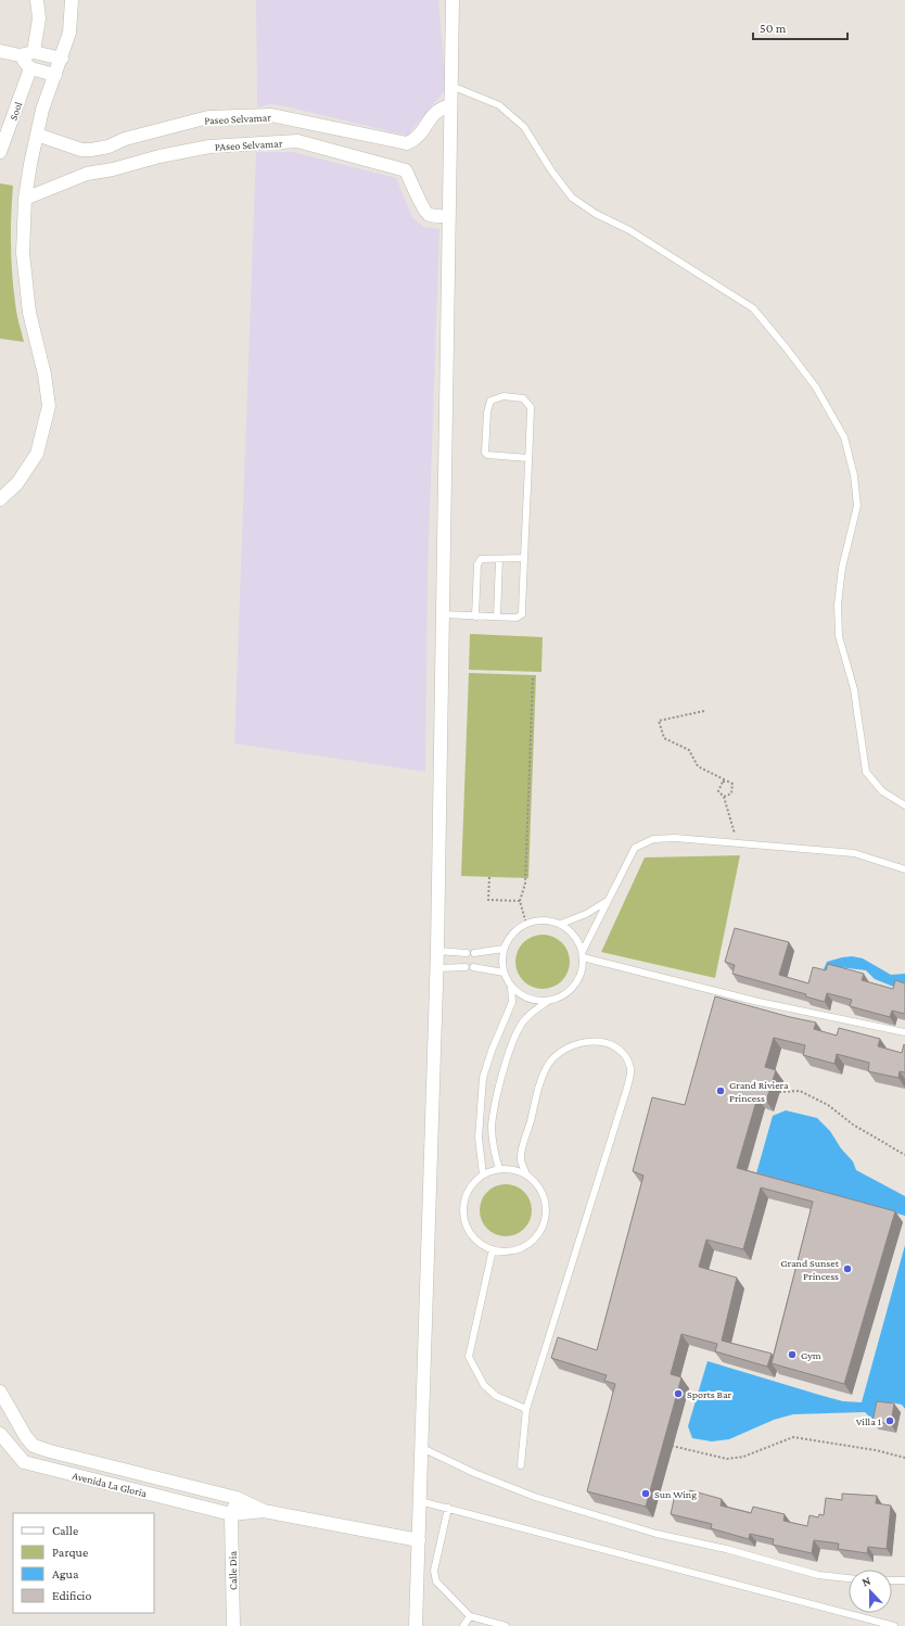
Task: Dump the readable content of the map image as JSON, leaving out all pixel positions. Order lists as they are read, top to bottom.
{
  "streets": {
    "street": [
      "Sool",
      "Paseo Selvamar",
      "PAseo Selvamar",
      "Avenida La Gloria",
      "Calle Dia"
    ]
  },
  "crossings": [
    ["Avenida La Gloria", "Calle Dia"]
  ],
  "places": [
    "Grand Riviera Princess",
    "Grand Sunset Princess",
    "Gym",
    "Sports Bar",
    "Villa 1",
    "Sun Wing"
  ],
  "legend": [
    "Calle",
    "Parque",
    "Agua",
    "Edificio"
  ],
  "scale_bar": "50 m",
  "north": "top"
}
